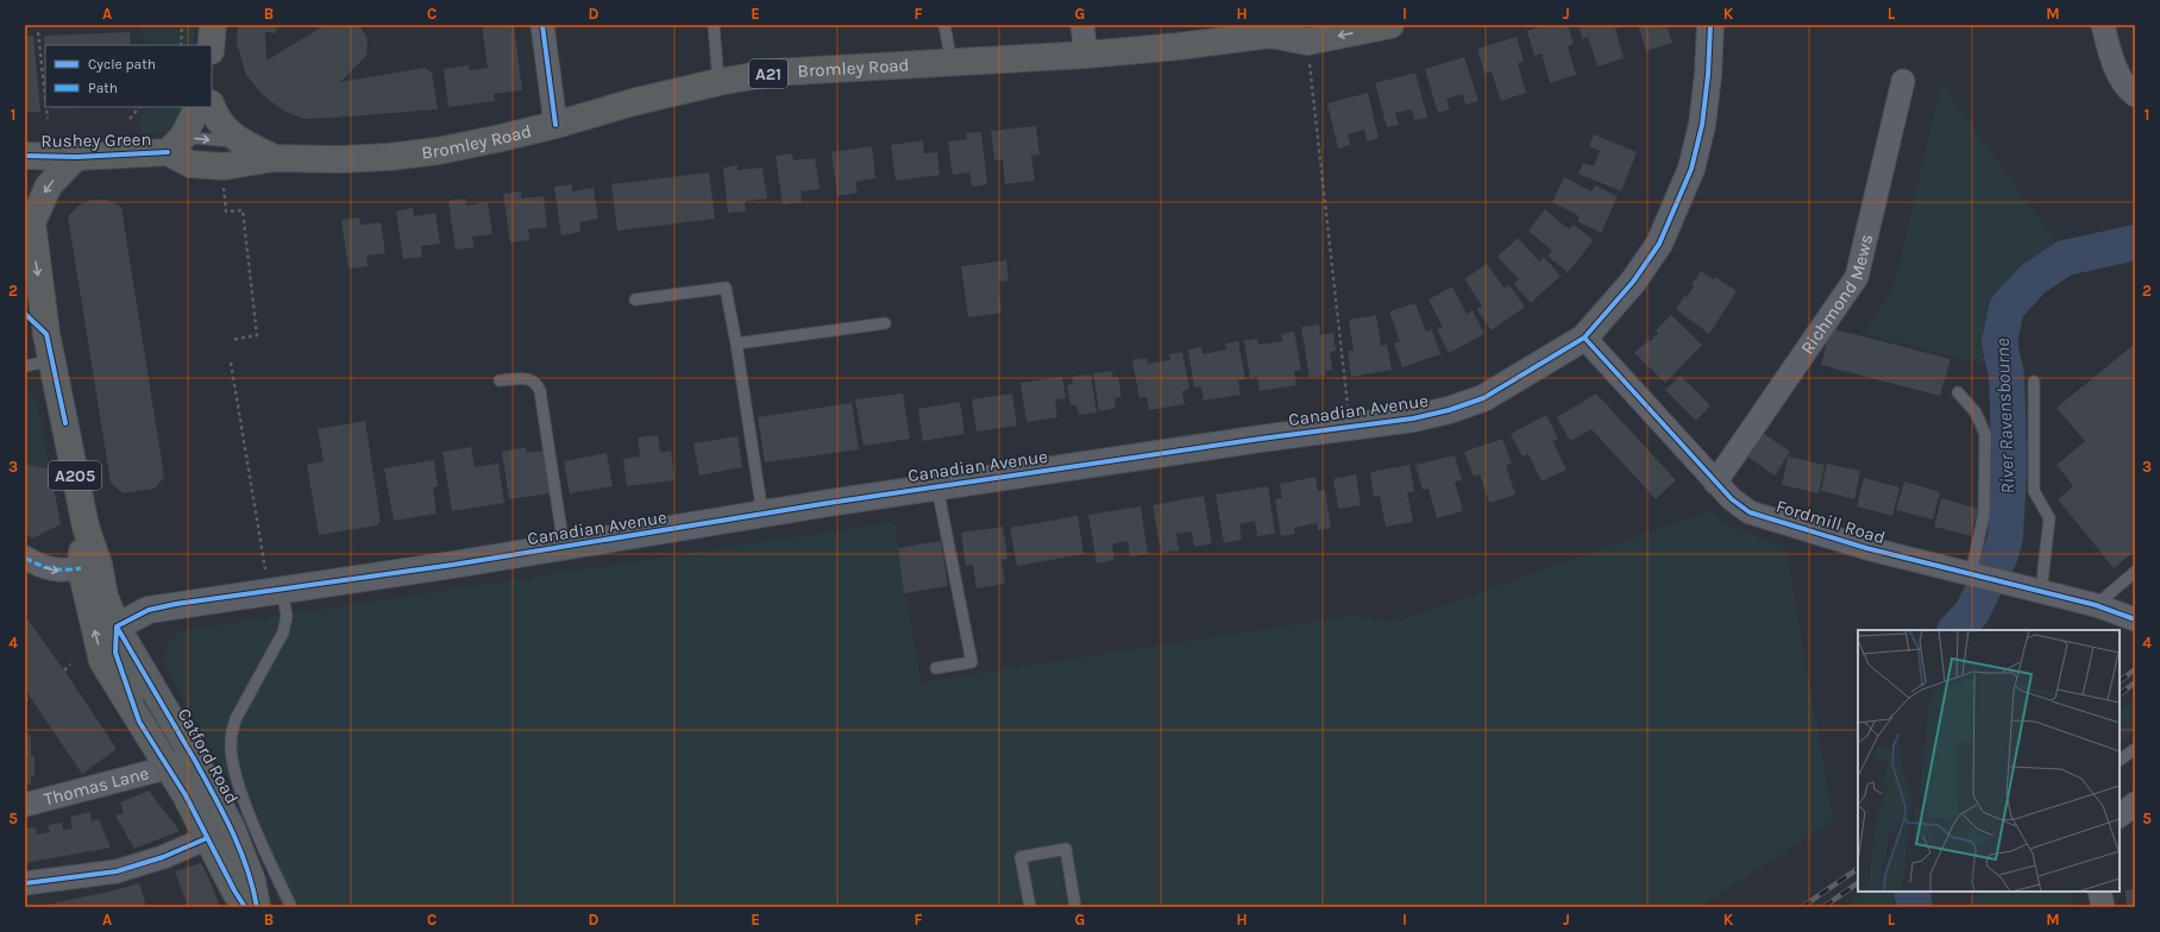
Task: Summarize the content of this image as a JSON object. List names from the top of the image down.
{
  "streets": {
    "highway": [
      "Bromley Road",
      "A21",
      "Rushey Green",
      "A205",
      "Catford Road"
    ],
    "street": [
      "Richmond Mews",
      "Canadian Avenue",
      "Fordmill Road",
      "Thomas Lane"
    ]
  },
  "crossings": [
    ["Bromley Road", "Rushey Green"],
    ["Rushey Green", "Catford Road"],
    ["Richmond Mews", "Fordmill Road"],
    ["Canadian Avenue", "Fordmill Road"],
    ["Canadian Avenue", "Catford Road"],
    ["Catford Road", "Thomas Lane"]
  ],
  "water": ["River Ravensbourne"],
  "legend": ["Cycle path", "Path"],
  "grid": {
    "columns": [
      "A",
      "B",
      "C",
      "D",
      "E",
      "F",
      "G",
      "H",
      "I",
      "J",
      "K",
      "L",
      "M"
    ],
    "rows": [
      "1",
      "2",
      "3",
      "4",
      "5"
    ]
  }
}
